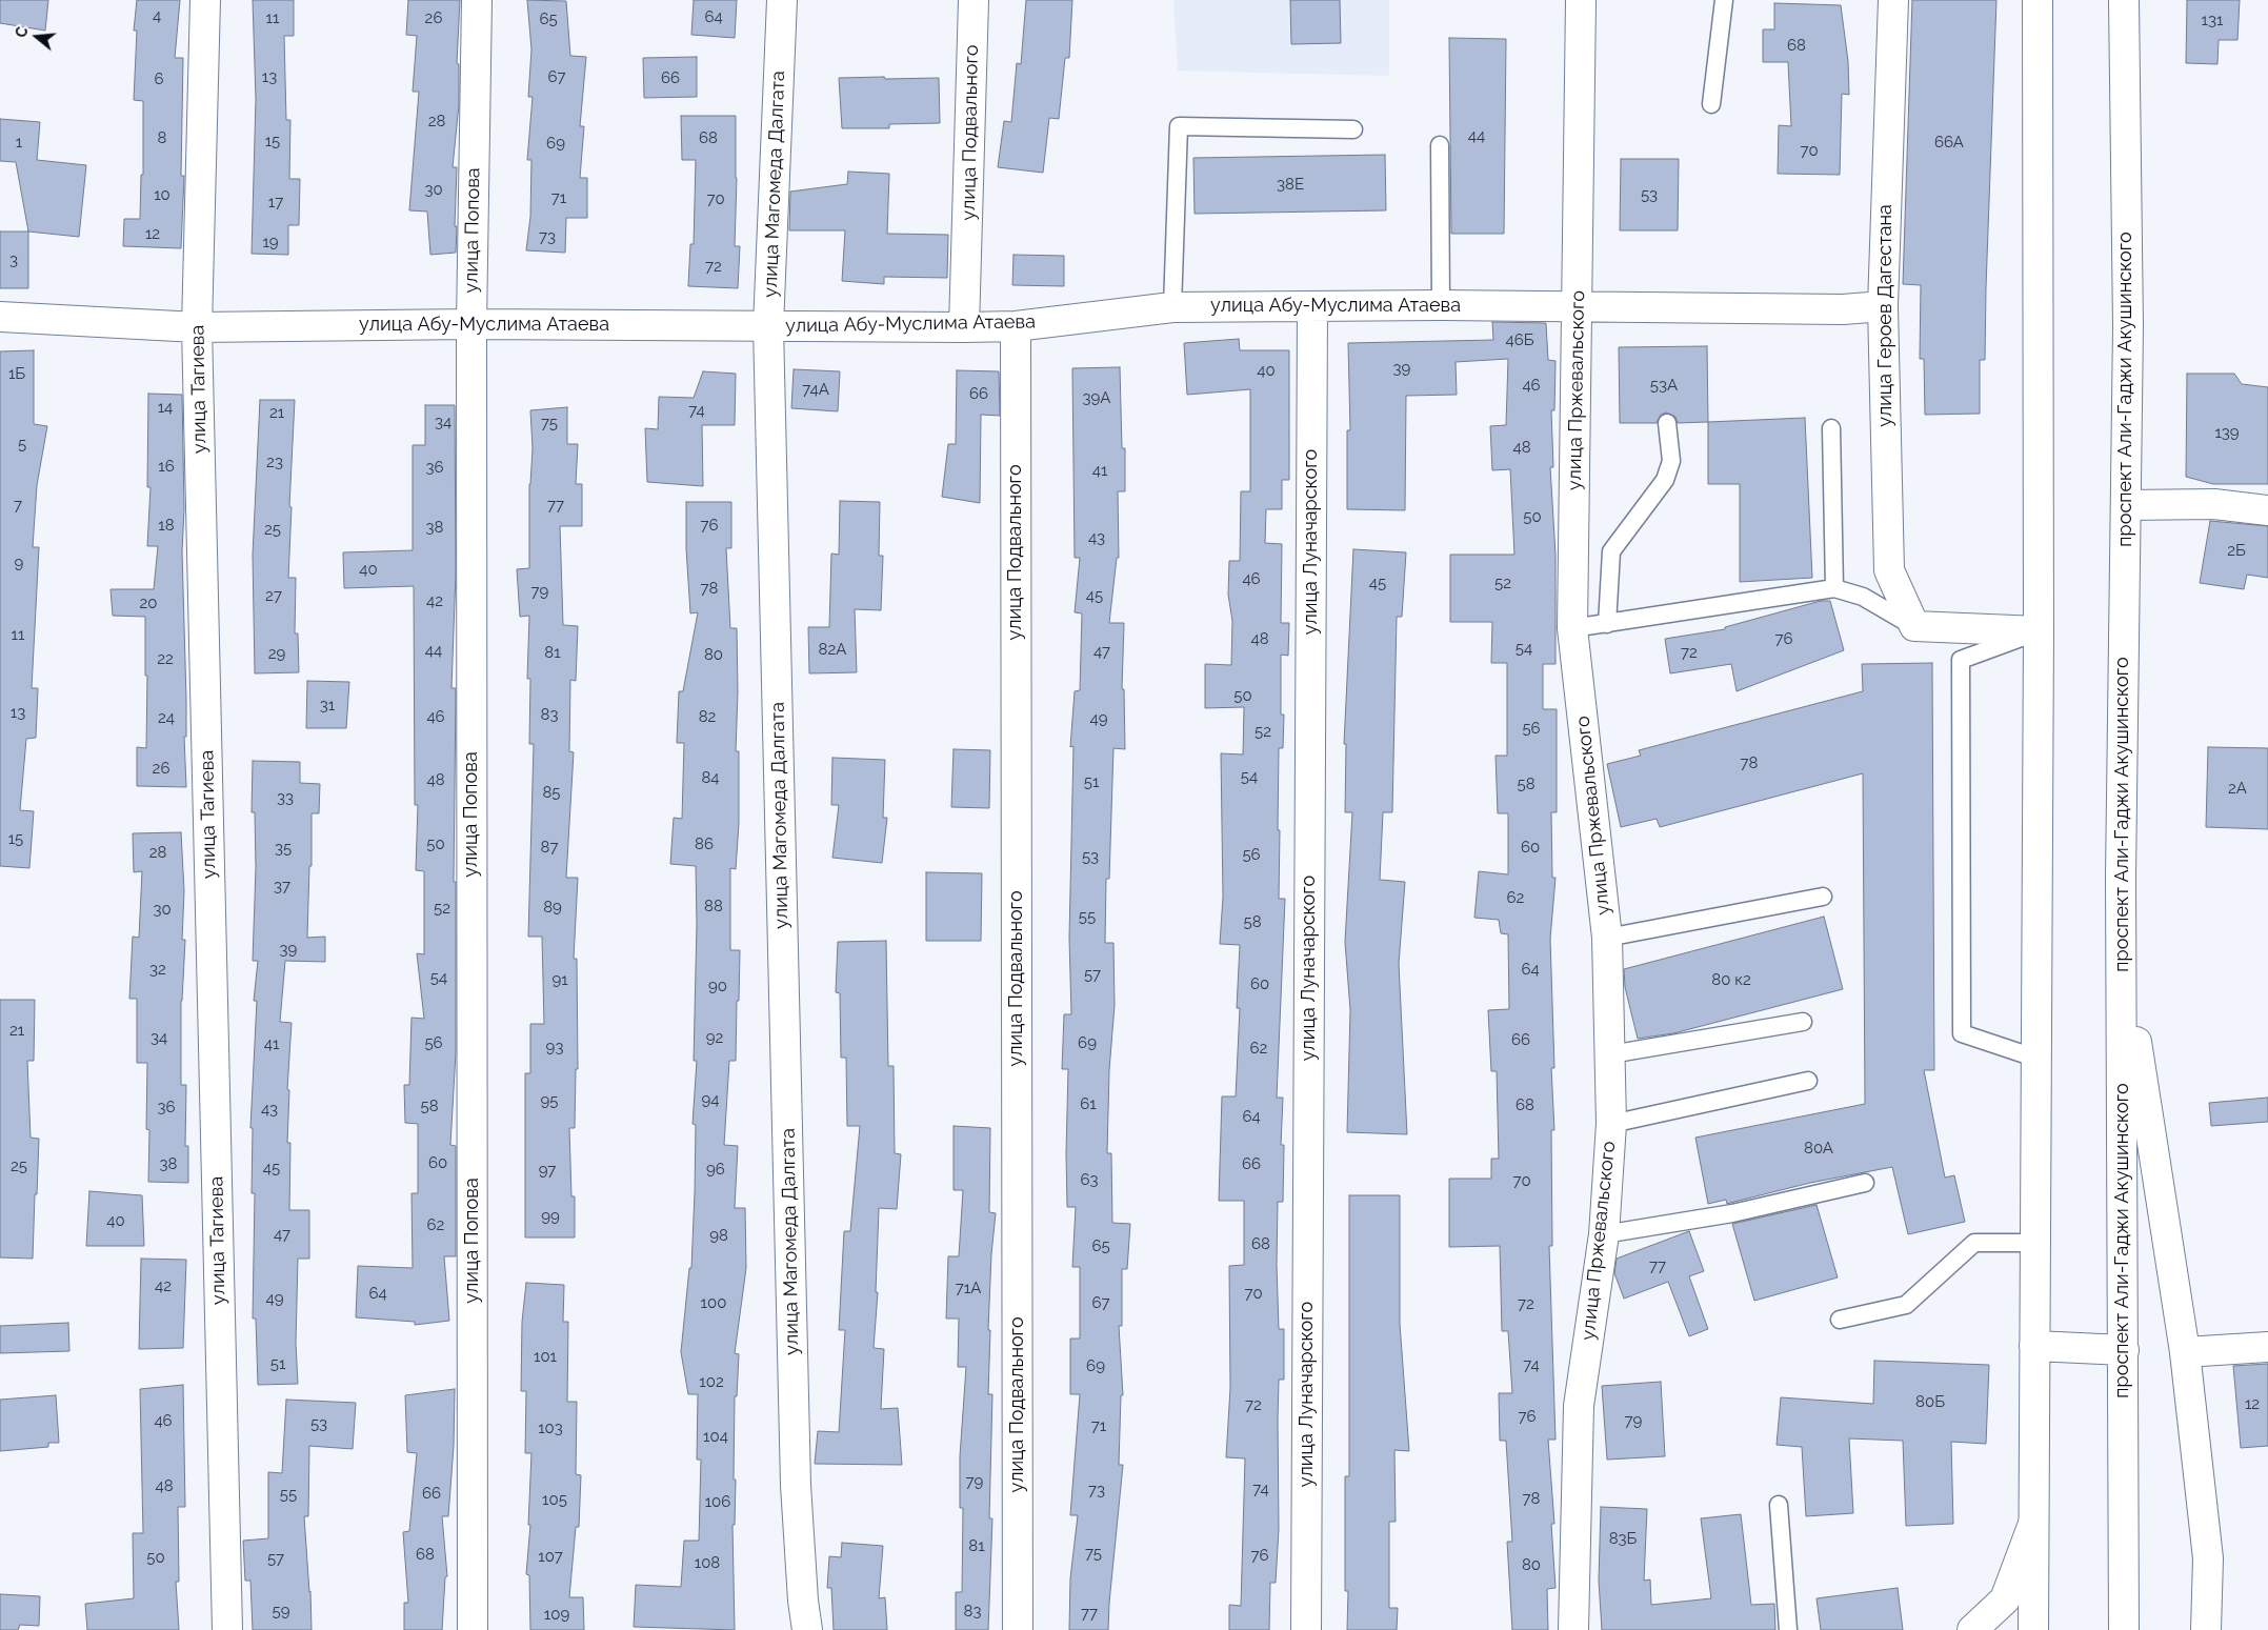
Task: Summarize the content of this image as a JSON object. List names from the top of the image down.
{
  "streets": {
    "street": [
      "улица Подвального",
      "улица Магомеда Далгата",
      "улица Попова",
      "улица Абу-Муслима Атаева",
      "улица Героев Дагестана",
      "улица Тагиева",
      "проспект Али-Гаджи Акушинского",
      "улица Пржевальского",
      "улица Луначарского"
    ]
  },
  "crossings": [
    ["улица Подвального", "улица Абу-Муслима Атаева"],
    ["улица Магомеда Далгата", "улица Абу-Муслима Атаева"],
    ["улица Попова", "улица Абу-Муслима Атаева"],
    ["улица Абу-Муслима Атаева", "улица Героев Дагестана"],
    ["улица Абу-Муслима Атаева", "улица Тагиева"],
    ["улица Абу-Муслима Атаева", "улица Пржевальского"],
    ["улица Абу-Муслима Атаева", "улица Луначарского"]
  ],
  "house_numbers": [
    "4",
    "64",
    "11",
    "26",
    "65",
    "131",
    "68",
    "13",
    "67",
    "66",
    "6",
    "28",
    "44",
    "8",
    "68",
    "15",
    "1",
    "66А",
    "69",
    "70",
    "38Е",
    "30",
    "10",
    "53",
    "71",
    "70",
    "17",
    "12",
    "73",
    "19",
    "3",
    "72",
    "46Б",
    "39",
    "40",
    "1Б",
    "46",
    "53А",
    "74А",
    "66",
    "39А",
    "14",
    "74",
    "21",
    "34",
    "75",
    "139",
    "5",
    "48",
    "23",
    "16",
    "36",
    "41",
    "7",
    "77",
    "50",
    "18",
    "76",
    "38",
    "25",
    "43",
    "2Б",
    "9",
    "40",
    "46",
    "45",
    "52",
    "78",
    "79",
    "27",
    "45",
    "42",
    "20",
    "11",
    "48",
    "76",
    "54",
    "82А",
    "44",
    "47",
    "81",
    "72",
    "29",
    "80",
    "22",
    "50",
    "31",
    "13",
    "83",
    "46",
    "82",
    "24",
    "49",
    "56",
    "52",
    "78",
    "26",
    "54",
    "84",
    "48",
    "51",
    "58",
    "2А",
    "85",
    "33",
    "15",
    "50",
    "86",
    "87",
    "60",
    "35",
    "28",
    "56",
    "53",
    "37",
    "62",
    "88",
    "89",
    "52",
    "30",
    "55",
    "58",
    "39",
    "32",
    "64",
    "57",
    "54",
    "91",
    "80 к2",
    "60",
    "90",
    "21",
    "34",
    "92",
    "66",
    "56",
    "69",
    "41",
    "93",
    "62",
    "94",
    "95",
    "61",
    "68",
    "58",
    "36",
    "43",
    "64",
    "80А",
    "60",
    "38",
    "66",
    "25",
    "45",
    "96",
    "97",
    "63",
    "70",
    "99",
    "40",
    "62",
    "47",
    "98",
    "68",
    "65",
    "77",
    "42",
    "71А",
    "64",
    "70",
    "49",
    "100",
    "67",
    "72",
    "101",
    "51",
    "74",
    "69",
    "102",
    "80Б",
    "12",
    "72",
    "76",
    "46",
    "79",
    "53",
    "71",
    "103",
    "104",
    "79",
    "48",
    "74",
    "73",
    "66",
    "55",
    "78",
    "105",
    "106",
    "83Б",
    "81",
    "75",
    "68",
    "76",
    "107",
    "50",
    "57",
    "108",
    "80",
    "59",
    "83",
    "77",
    "109"
  ],
  "north": "left"
}
